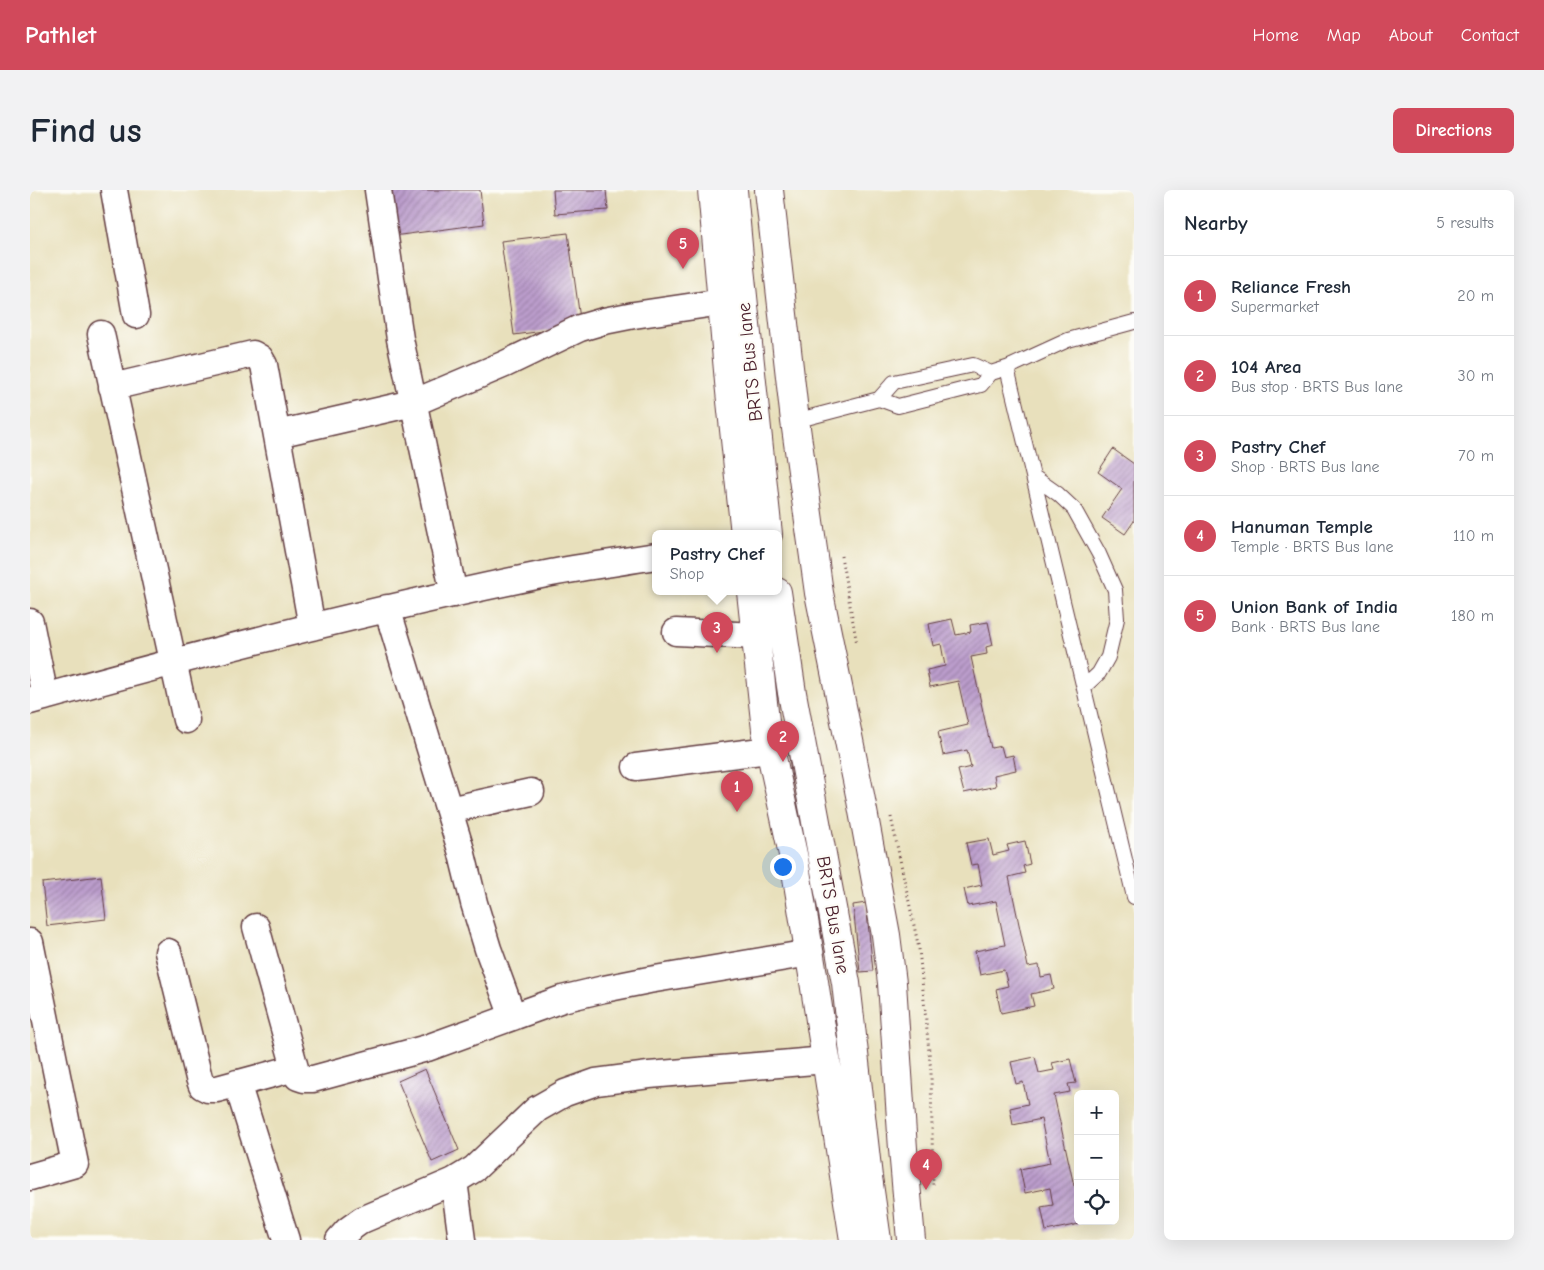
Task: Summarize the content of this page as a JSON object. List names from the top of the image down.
{
  "streets": {
    "main road": ["BRTS Bus lane"]
  },
  "page": {
    "header": "Pathlet",
    "nav": [
      "Home",
      "Map",
      "About",
      "Contact"
    ],
    "buttons": "Directions",
    "title": "Find us",
    "heading": ["Nearby", "5 results"],
    "pins": [
      "5",
      "3",
      "2",
      "1",
      "4"
    ],
    "list": [
      {
        "mark": "1",
        "name": "Reliance Fresh",
        "note": "Supermarket",
        "value": "20 m"
      },
      {
        "mark": "2",
        "name": "104 Area",
        "note": "Bus stop · BRTS Bus lane",
        "value": "30 m"
      },
      {
        "mark": "3",
        "name": "Pastry Chef",
        "note": "Shop · BRTS Bus lane",
        "value": "70 m"
      },
      {
        "mark": "4",
        "name": "Hanuman Temple",
        "note": "Temple · BRTS Bus lane",
        "value": "110 m"
      },
      {
        "mark": "5",
        "name": "Union Bank of India",
        "note": "Bank · BRTS Bus lane",
        "value": "180 m"
      }
    ],
    "popup": ["Pastry Chef", "Shop"],
    "map_buttons": ["+", "−"]
  }
}
